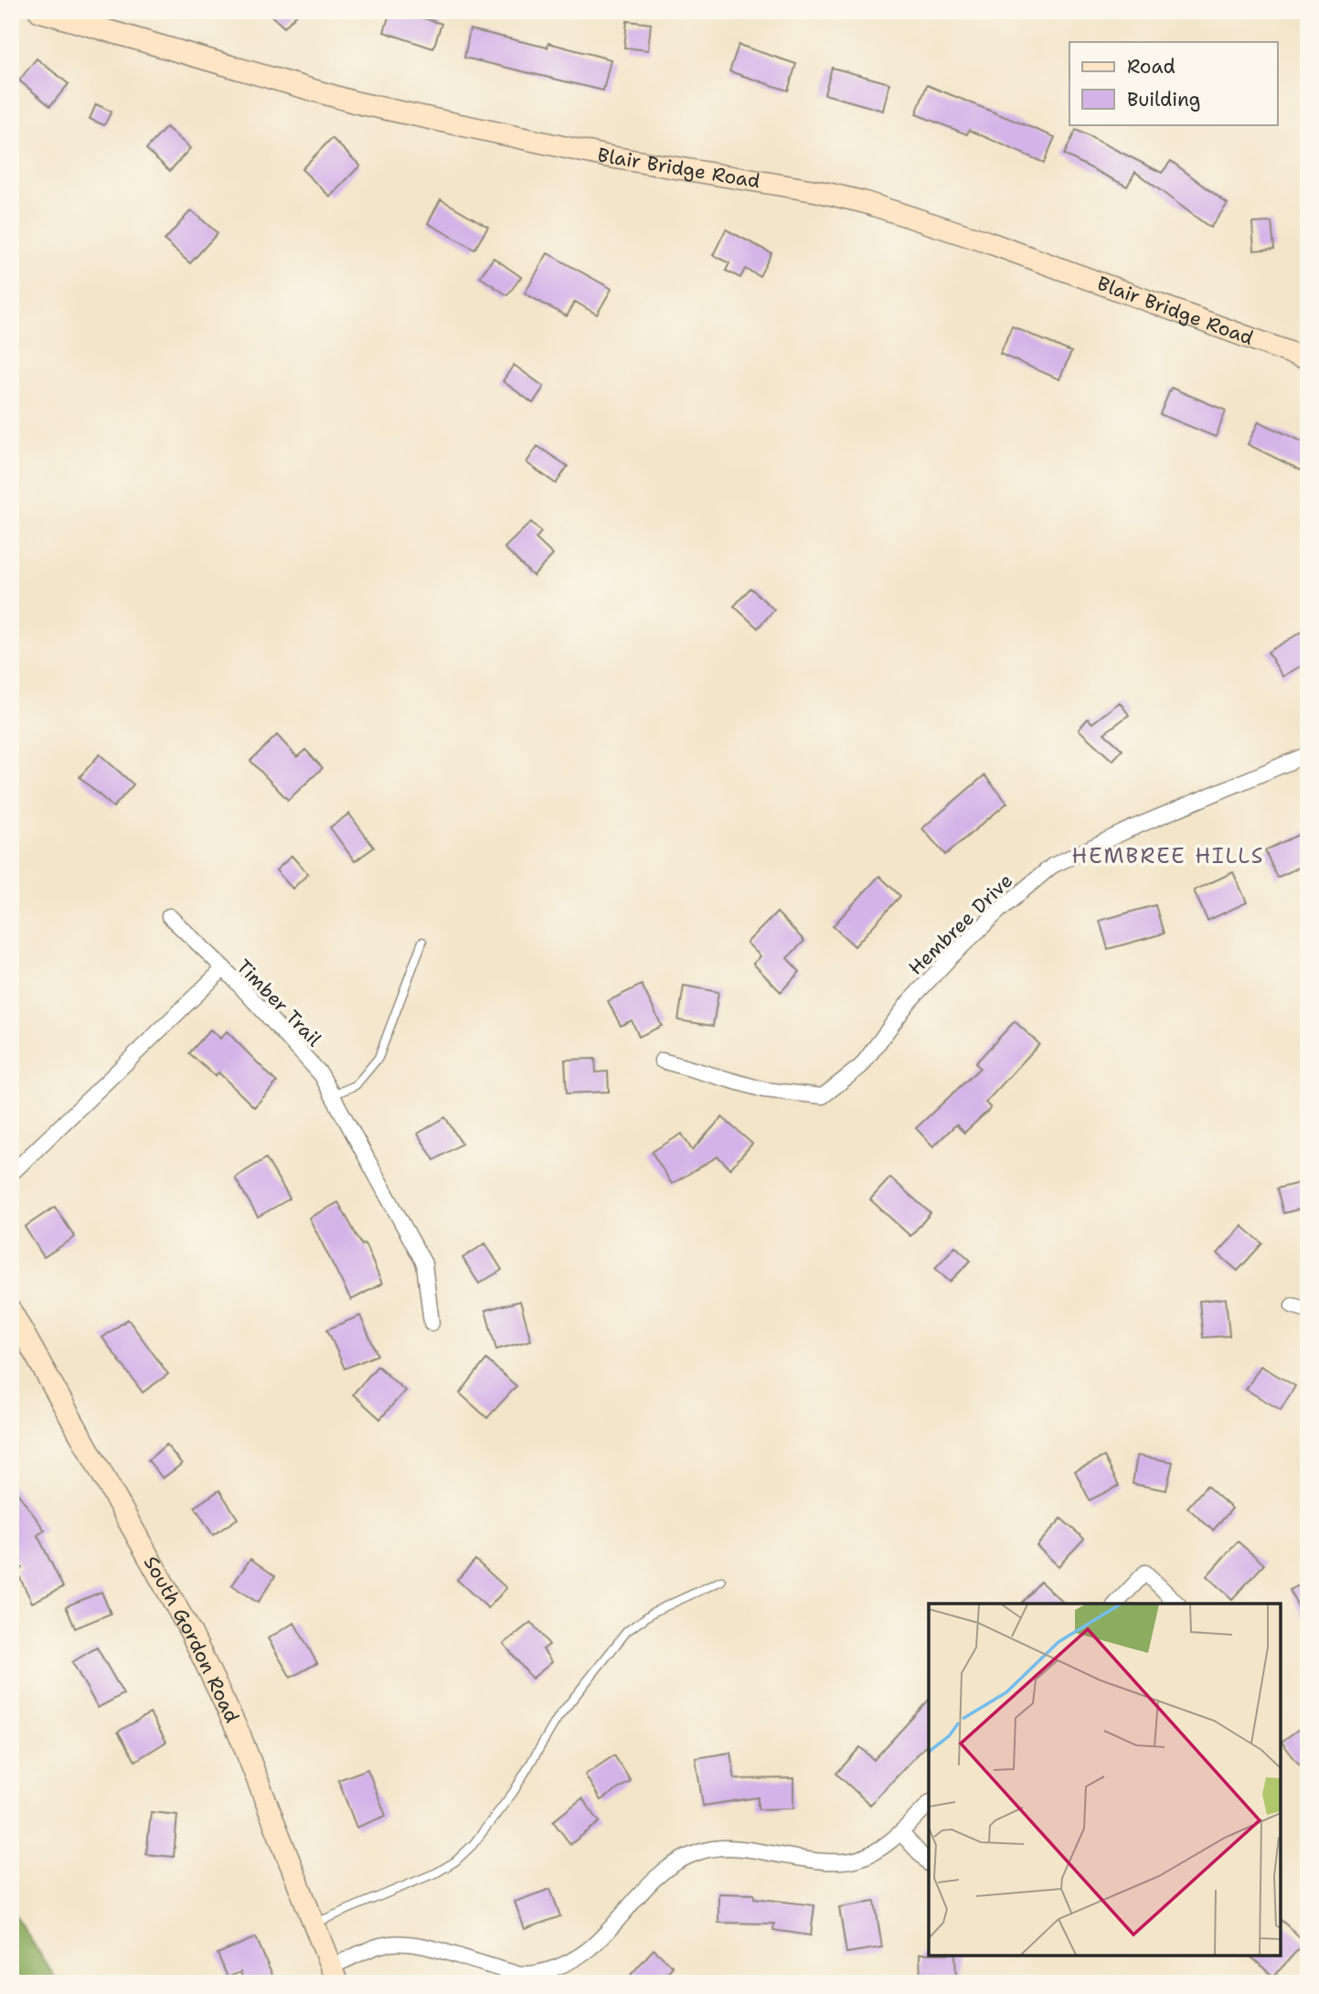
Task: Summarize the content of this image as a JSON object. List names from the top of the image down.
{
  "streets": {
    "street": [
      "Blair Bridge Road",
      "Hembree Drive",
      "Timber Trail",
      "South Gordon Road"
    ]
  },
  "districts": ["HEMBREE HILLS"],
  "legend": ["Road", "Building"]
}
